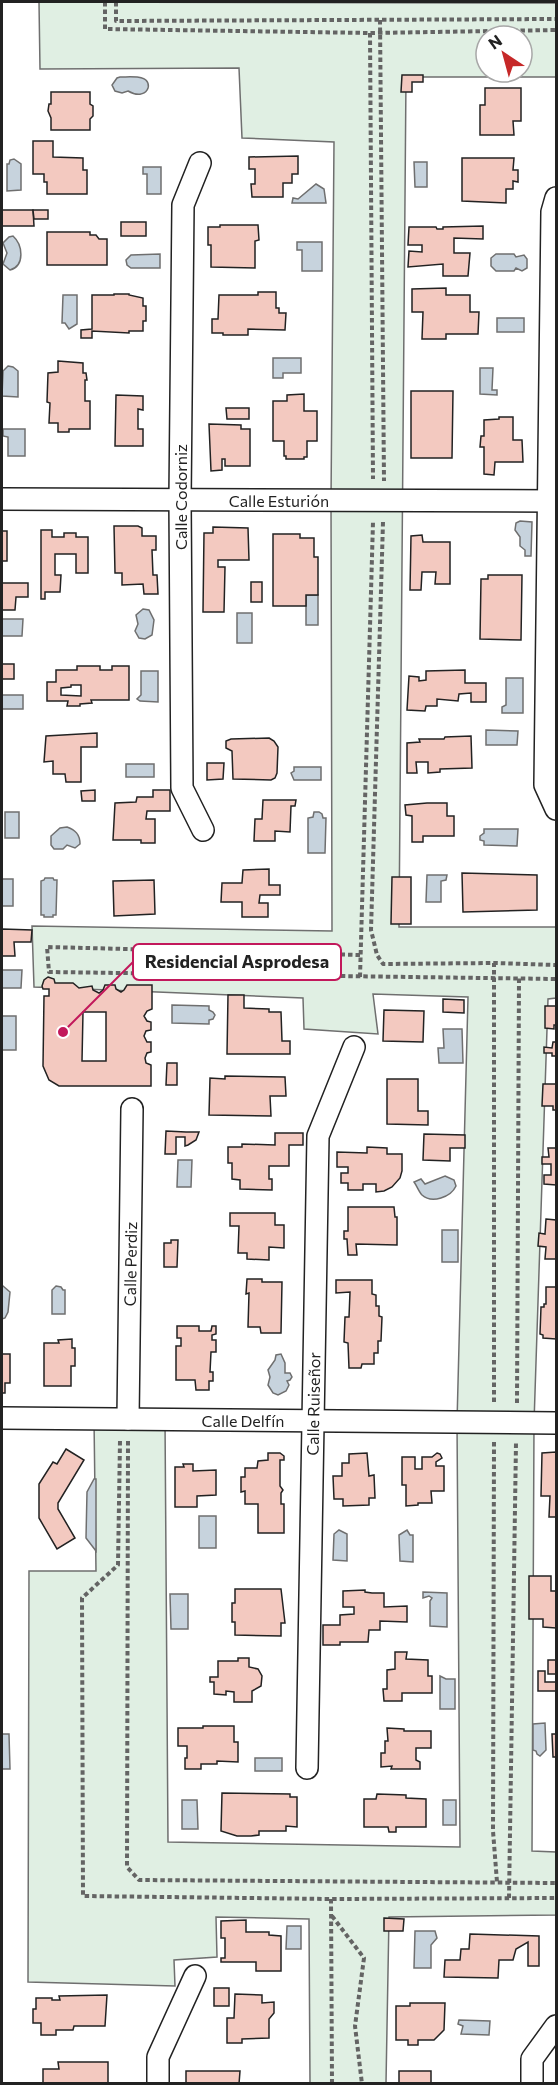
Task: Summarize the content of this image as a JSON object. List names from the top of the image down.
{
  "streets": {
    "street": [
      "Calle Codorniz",
      "Calle Esturión",
      "Calle Perdiz",
      "Calle Ruiseñor",
      "Calle Delfín"
    ]
  },
  "crossings": [
    ["Calle Codorniz", "Calle Esturión"],
    ["Calle Perdiz", "Calle Delfín"],
    ["Calle Ruiseñor", "Calle Delfín"]
  ],
  "places": ["Residencial Asprodesa"],
  "north": "top left"
}
